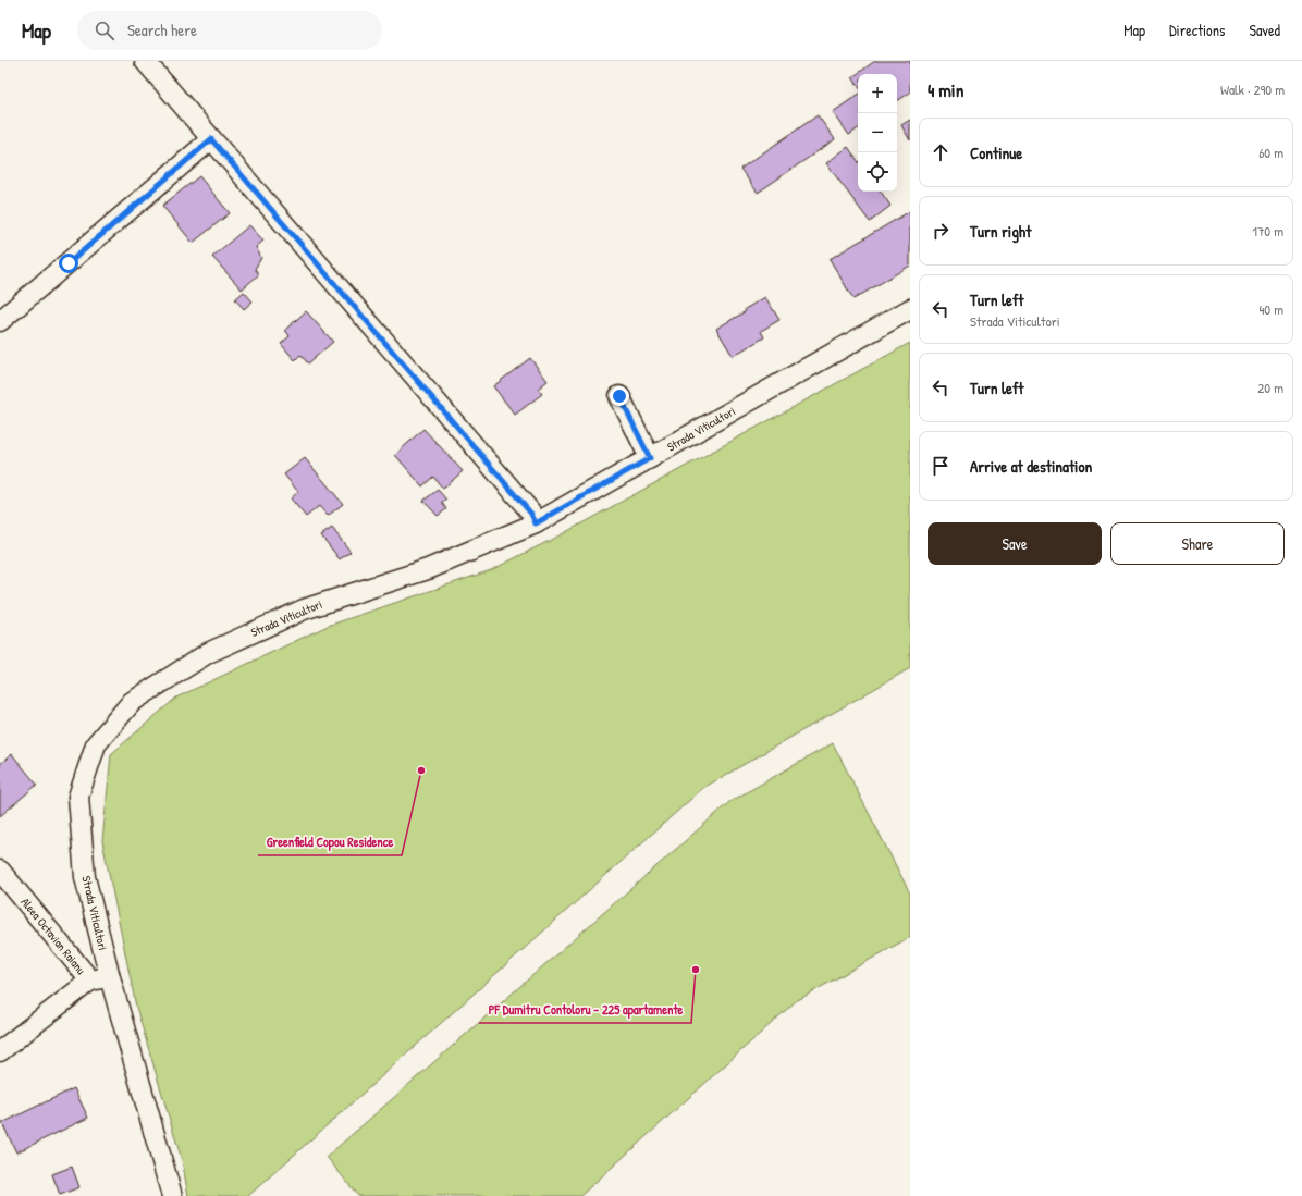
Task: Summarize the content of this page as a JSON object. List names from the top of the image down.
{
  "streets": {
    "street": ["Strada Viticultori", "Aleea Octavian Raianu"]
  },
  "places": ["Greenfield Copou Residence", "PF Dumitru Contoloru - 225 apartamente"],
  "page": {
    "header": "Map",
    "search": "Search here",
    "nav": ["Map", "Directions", "Saved"],
    "heading": ["4 min", "Walk · 290 m"],
    "map_buttons": ["+", "−"],
    "list": [
      ["Continue", "60 m"],
      ["Turn right", "170 m"],
      ["Turn left", "Strada Viticultori", "40 m"],
      ["Turn left", "20 m"],
      "Arrive at destination"
    ],
    "buttons": ["Save", "Share"]
  }
}
